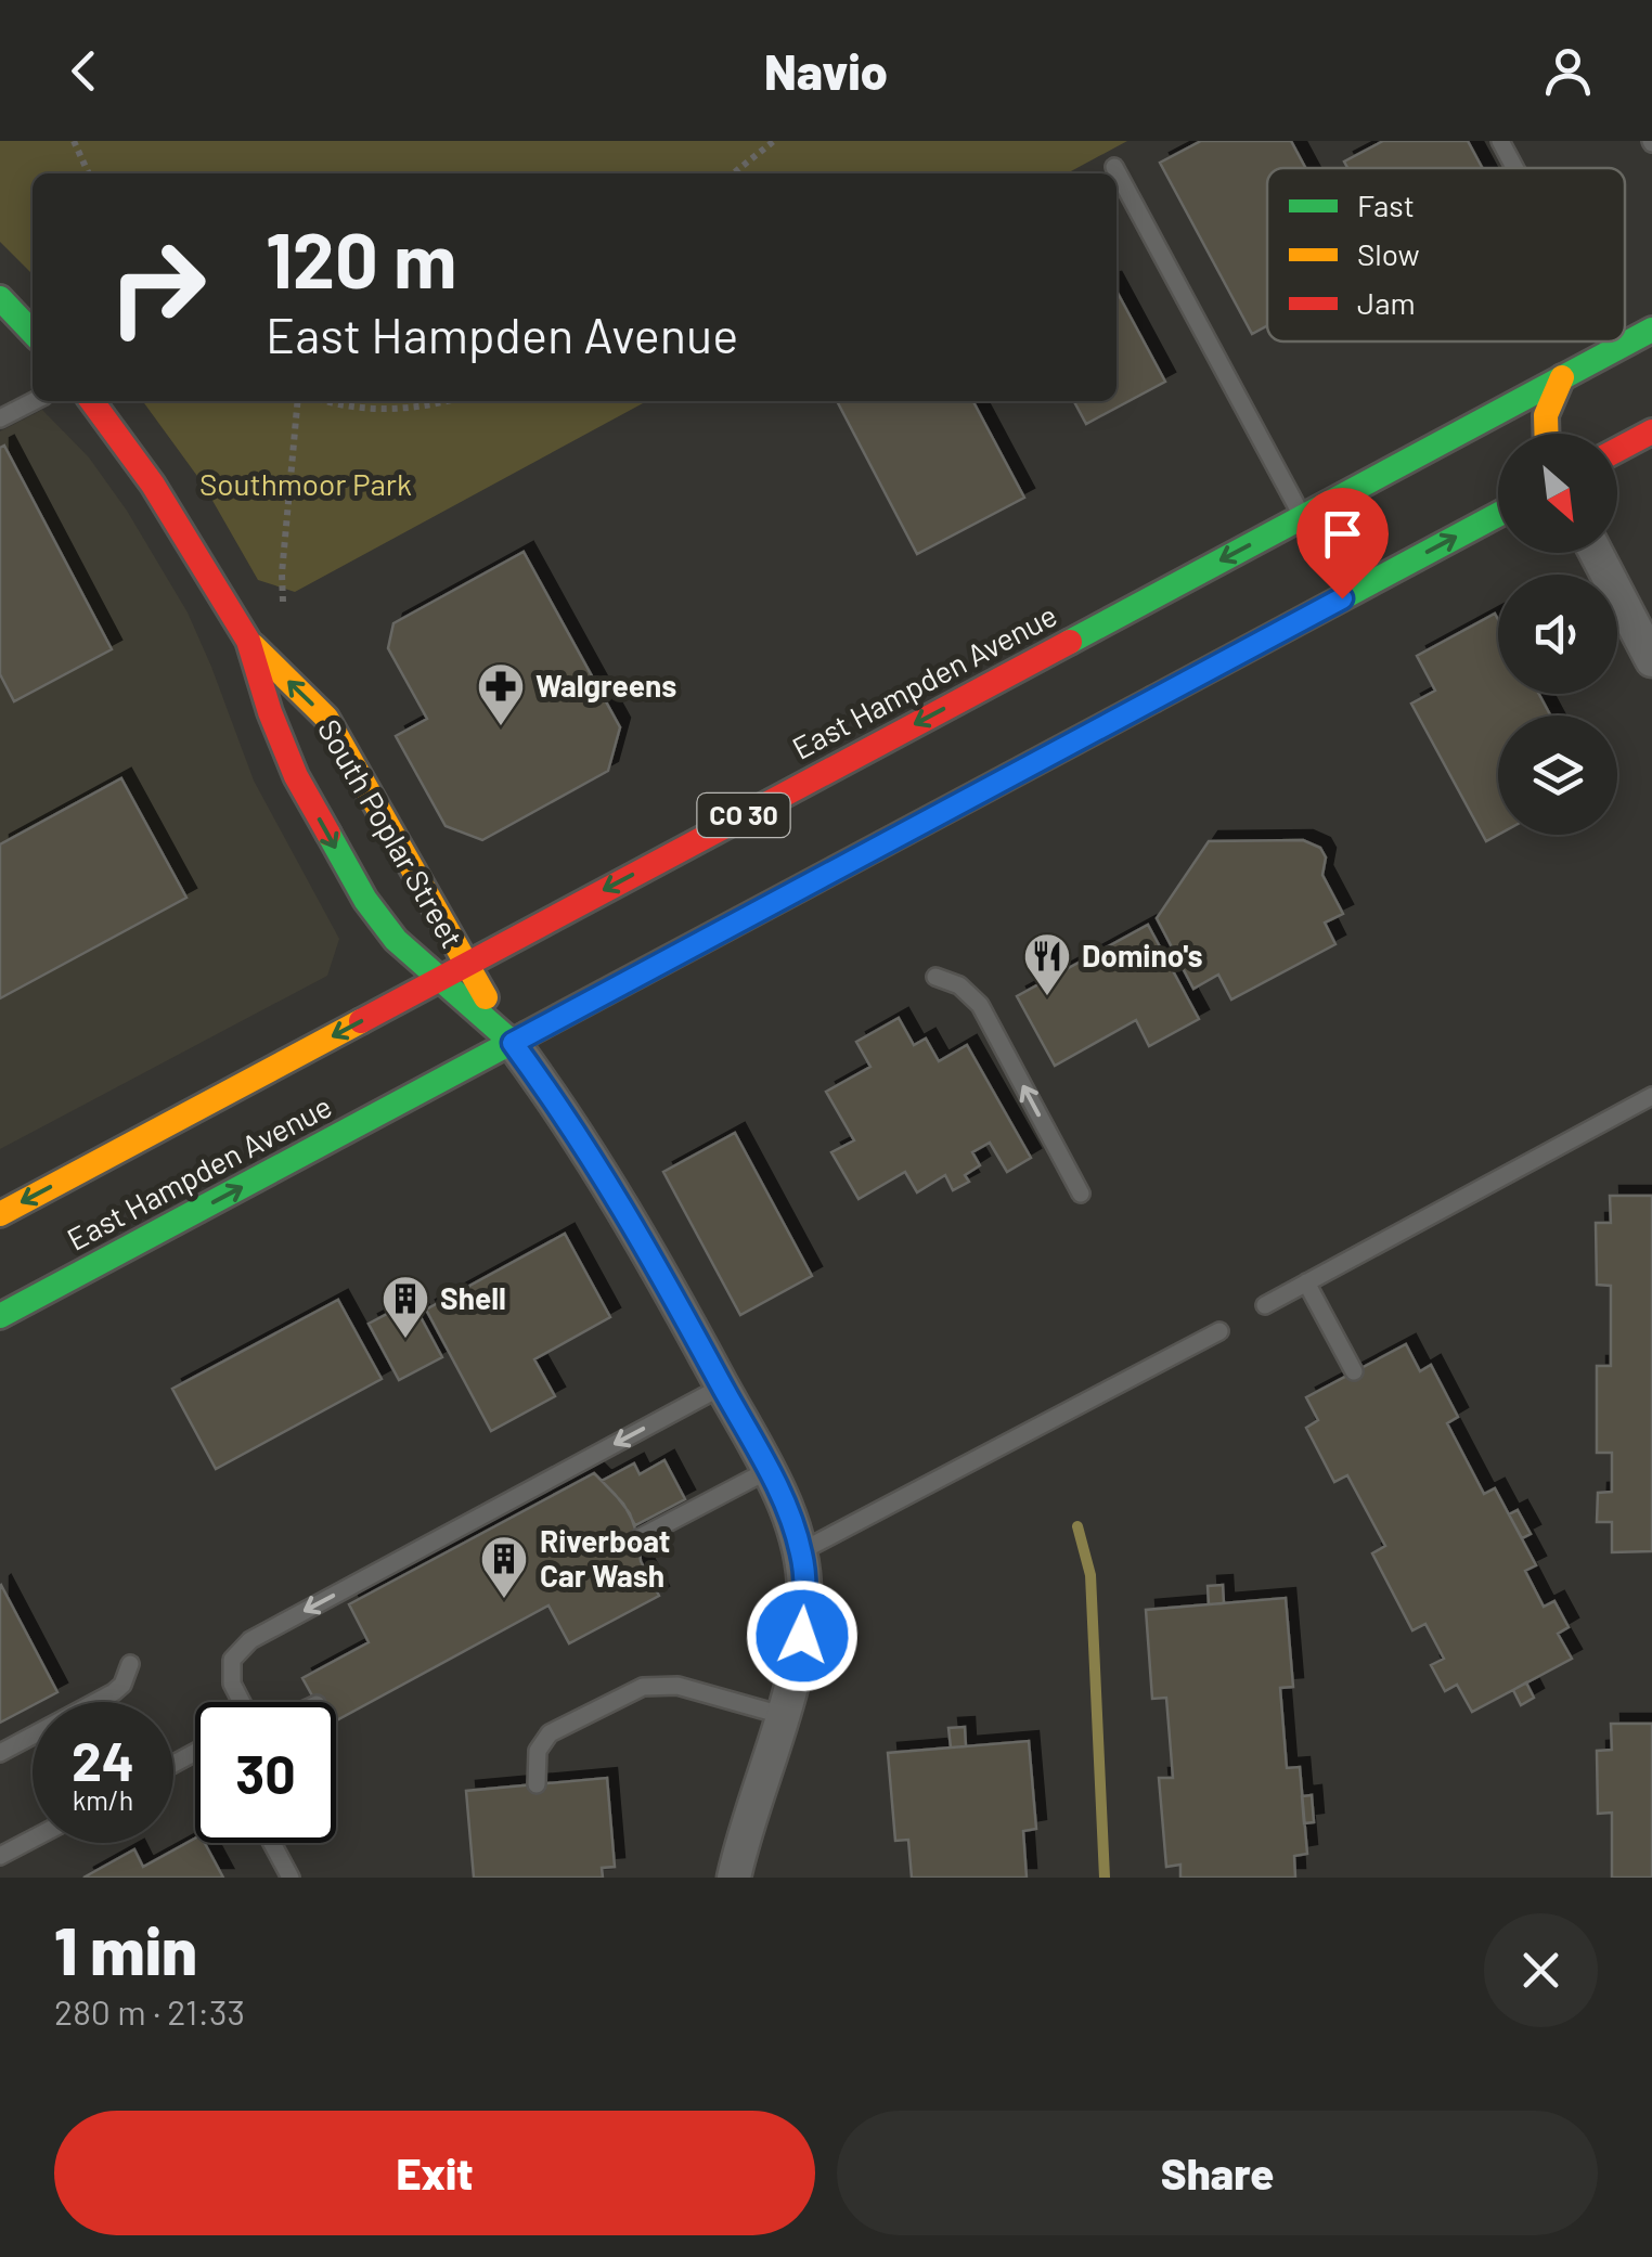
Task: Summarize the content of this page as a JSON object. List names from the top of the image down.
{
  "streets": {
    "main road": ["East Hampden Avenue", "CO 30", "South Poplar Street"]
  },
  "crossings": [
    ["East Hampden Avenue", "South Poplar Street"]
  ],
  "parks": ["Southmoor Park"],
  "places": {
    "pharmacy": ["Walgreens"],
    "restaurant": ["Domino's"],
    "building": ["Shell", "Riverboat Car Wash"]
  },
  "legend": ["Fast", "Slow", "Jam"],
  "north": "bottom right",
  "page": {
    "header": "Navio",
    "turn": ["120 m", "East Hampden Avenue"],
    "speed": "24 km/h",
    "limit": "30",
    "heading": ["1 min", "280 m · 21:33"],
    "buttons": ["Exit", "Share"]
  }
}
